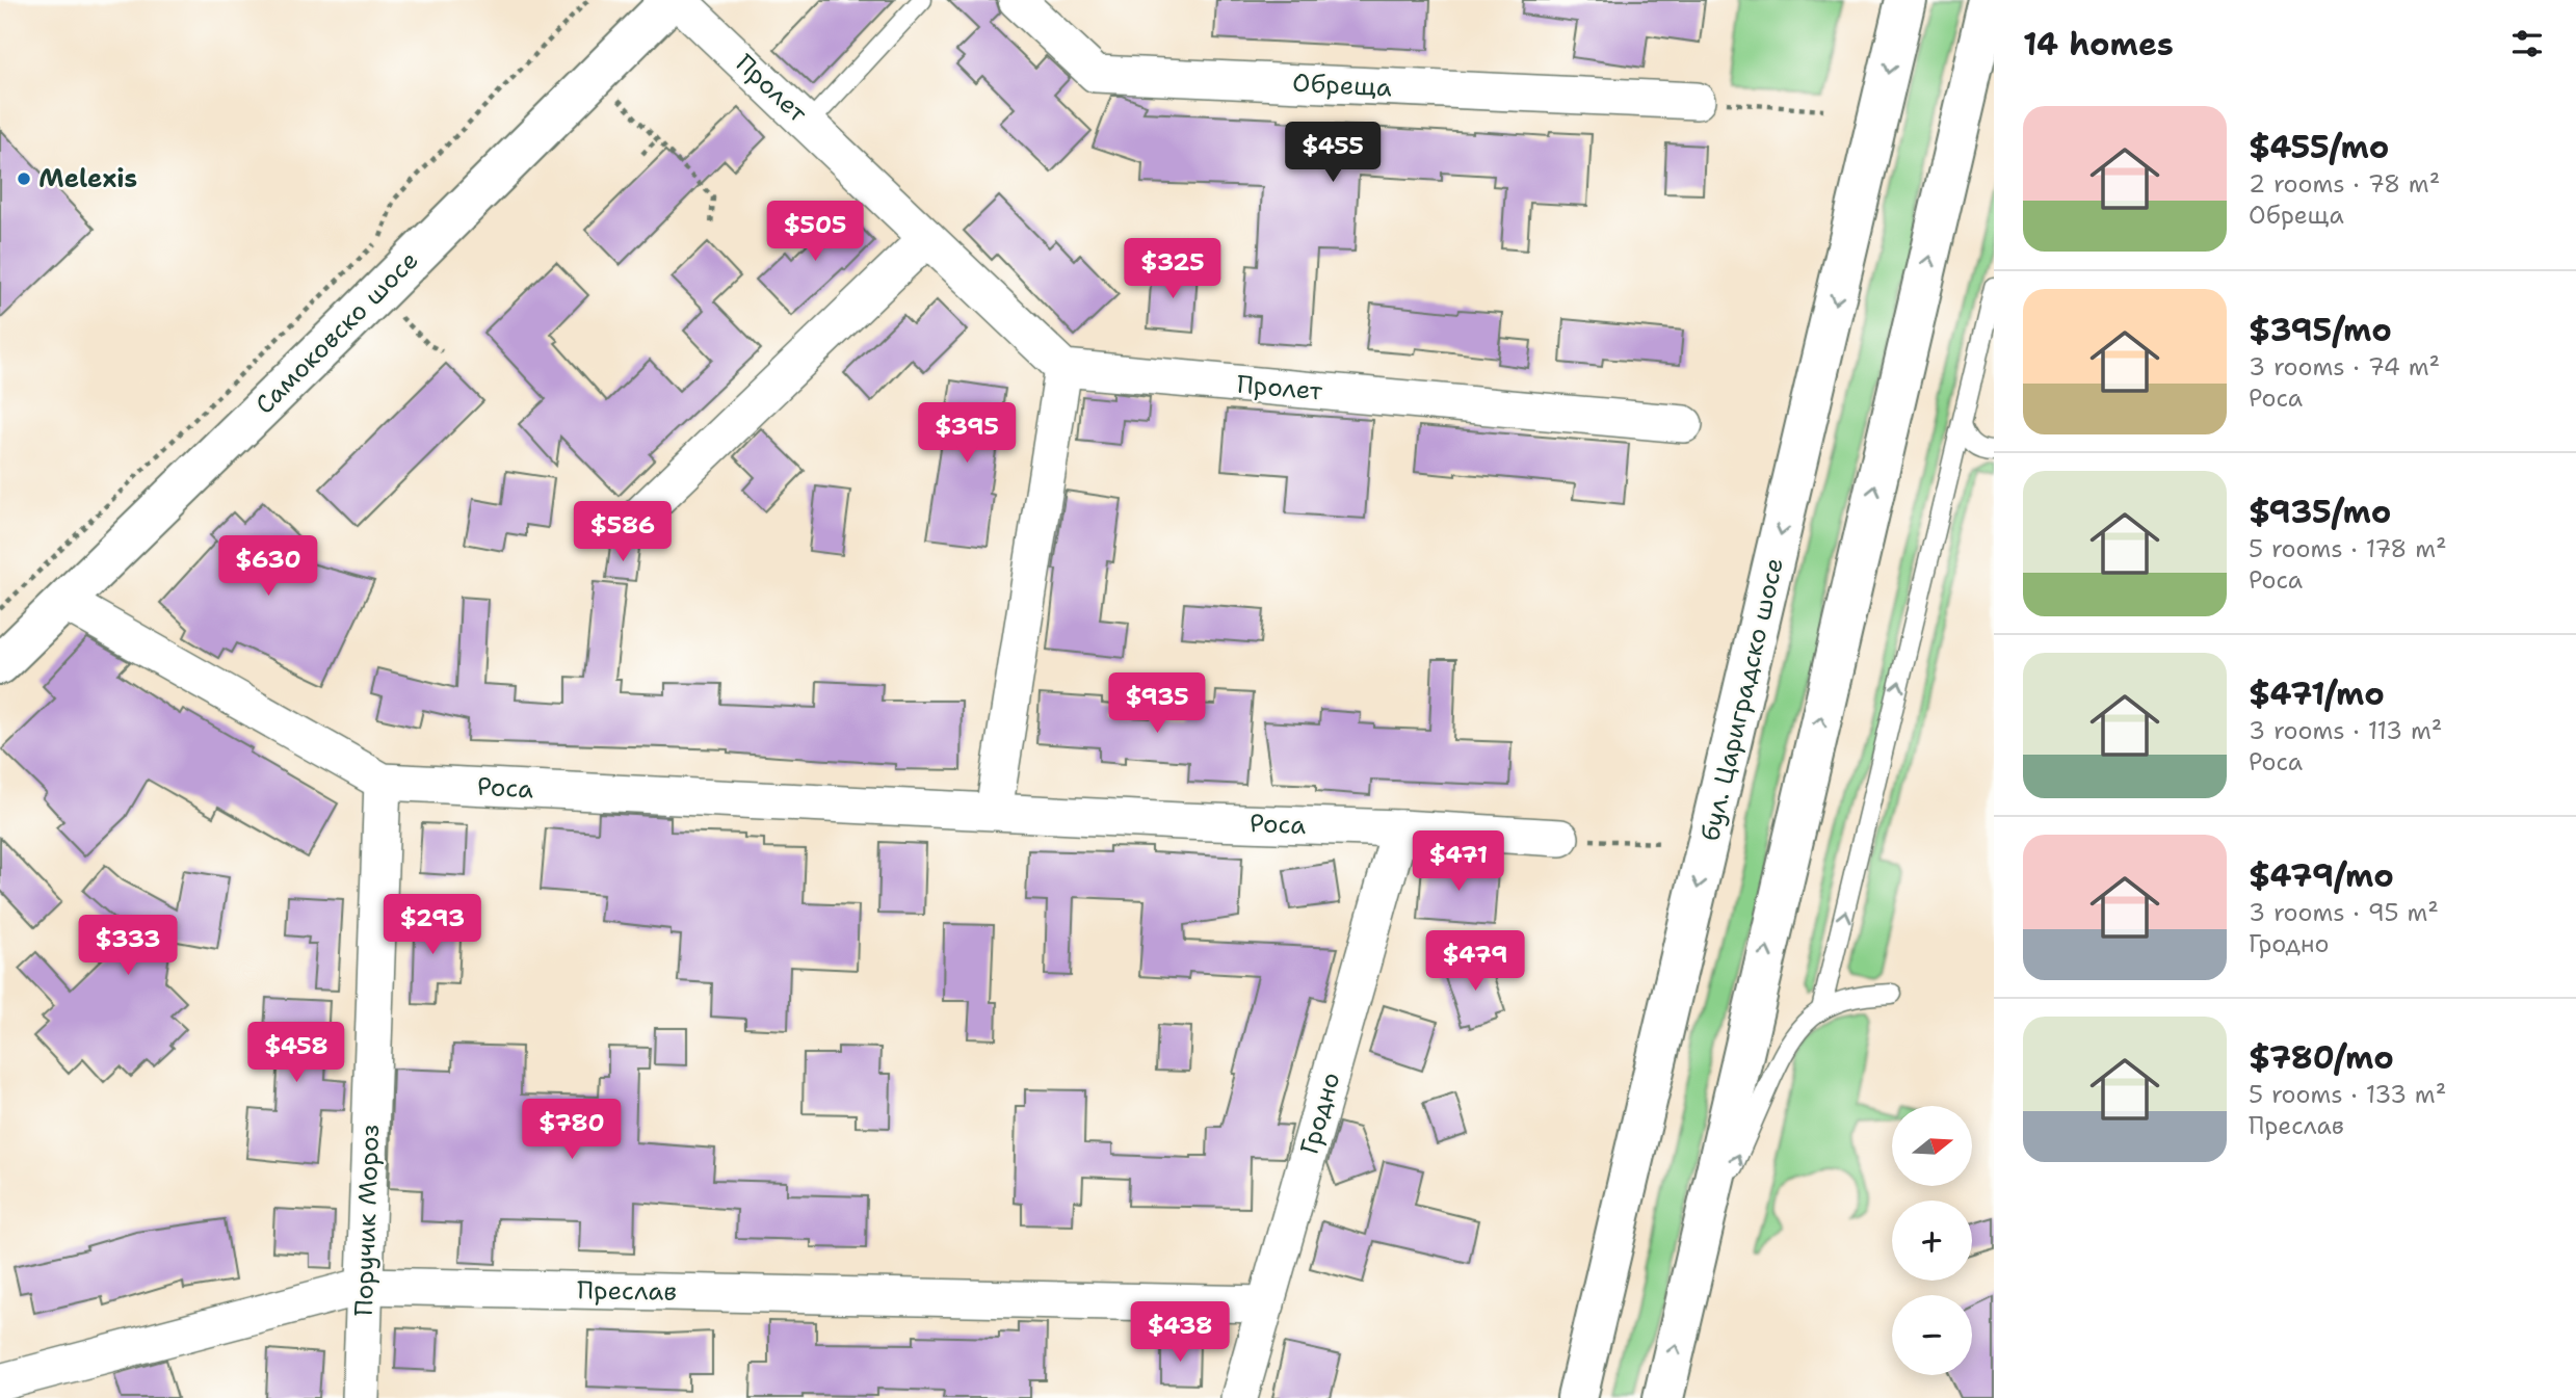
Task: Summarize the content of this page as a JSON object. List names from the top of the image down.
{
  "streets": {
    "main road": ["Самоковско шосе", "бул. Цариградско шосе"],
    "street": [
      "Обреща",
      "Пролет",
      "Роса",
      "Гродно",
      "Поручик Мороз",
      "Преслав"
    ]
  },
  "crossings": [
    ["Самоковско шосе", "Роса"],
    ["Роса", "Гродно"],
    ["Роса", "Поручик Мороз"],
    ["Гродно", "Преслав"],
    ["Поручик Мороз", "Преслав"]
  ],
  "places": ["Мelexis"],
  "north": "right",
  "page": {
    "heading": "14 homes",
    "list": [
      {
        "name": "$455/mo",
        "note": "2 rooms · 78 m² · Обреща"
      },
      {
        "name": "$395/mo",
        "note": "3 rooms · 74 m² · Роса"
      },
      {
        "name": "$935/mo",
        "note": "5 rooms · 178 m² · Роса"
      },
      {
        "name": "$471/mo",
        "note": "3 rooms · 113 m² · Роса"
      },
      {
        "name": "$479/mo",
        "note": "3 rooms · 95 m² · Гродно"
      },
      {
        "name": "$780/mo",
        "note": "5 rooms · 133 m² · Преслав"
      }
    ],
    "price": [
      "$455",
      "$505",
      "$325",
      "$395",
      "$586",
      "$630",
      "$935",
      "$471",
      "$293",
      "$333",
      "$479",
      "$458",
      "$780",
      "$438"
    ],
    "map_buttons": ["+", "−"]
  }
}
